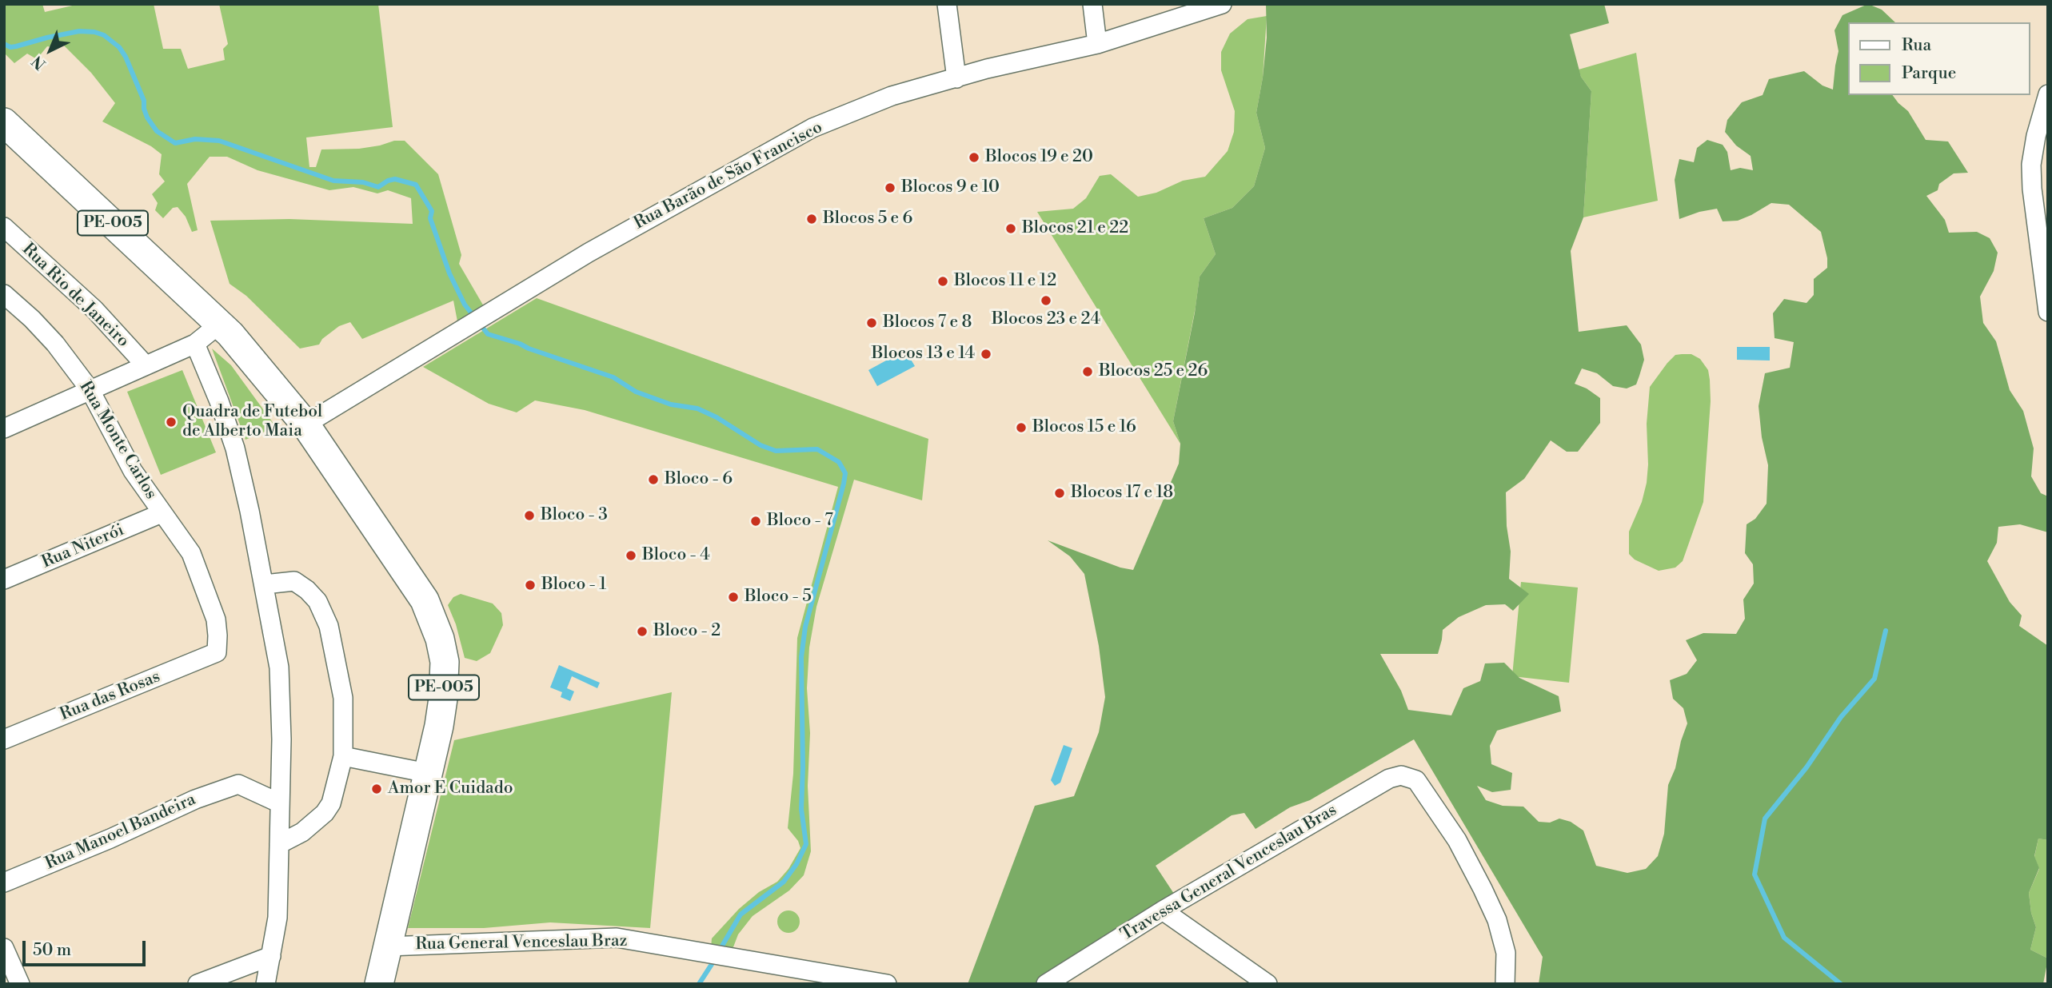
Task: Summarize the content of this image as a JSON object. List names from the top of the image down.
{
  "streets": {
    "main road": ["PE-005"],
    "street": [
      "Rua Barão de São Francisco",
      "Rua Rio de Janeiro",
      "Rua Monte Carlos",
      "Rua Niterói",
      "Rua das Rosas",
      "Rua Manoel Bandeira",
      "Travessa General Venceslau Bras",
      "Rua General Venceslau Braz"
    ]
  },
  "crossings": [
    ["Rua Barão de São Francisco", "PE-005"],
    ["PE-005", "Rua General Venceslau Braz"],
    ["Rua Monte Carlos", "Rua Niterói"],
    ["Rua Monte Carlos", "Rua das Rosas"]
  ],
  "places": [
    "Blocos 19 e 20",
    "Blocos 9 e 10",
    "Blocos 5 e 6",
    "Blocos 21 e 22",
    "Blocos 11 e 12",
    "Blocos 23 e 24",
    "Blocos 7 e 8",
    "Blocos 13 e 14",
    "Blocos 25 e 26",
    "Quadra de Futebol de Alberto Maia",
    "Blocos 15 e 16",
    "Bloco - 6",
    "Blocos 17 e 18",
    "Bloco - 3",
    "Bloco - 7",
    "Bloco - 4",
    "Bloco - 1",
    "Bloco - 5",
    "Bloco - 2",
    "Amor E Cuidado"
  ],
  "legend": ["Rua", "Parque"],
  "scale_bar": "50 m",
  "north": "bottom left"
}
